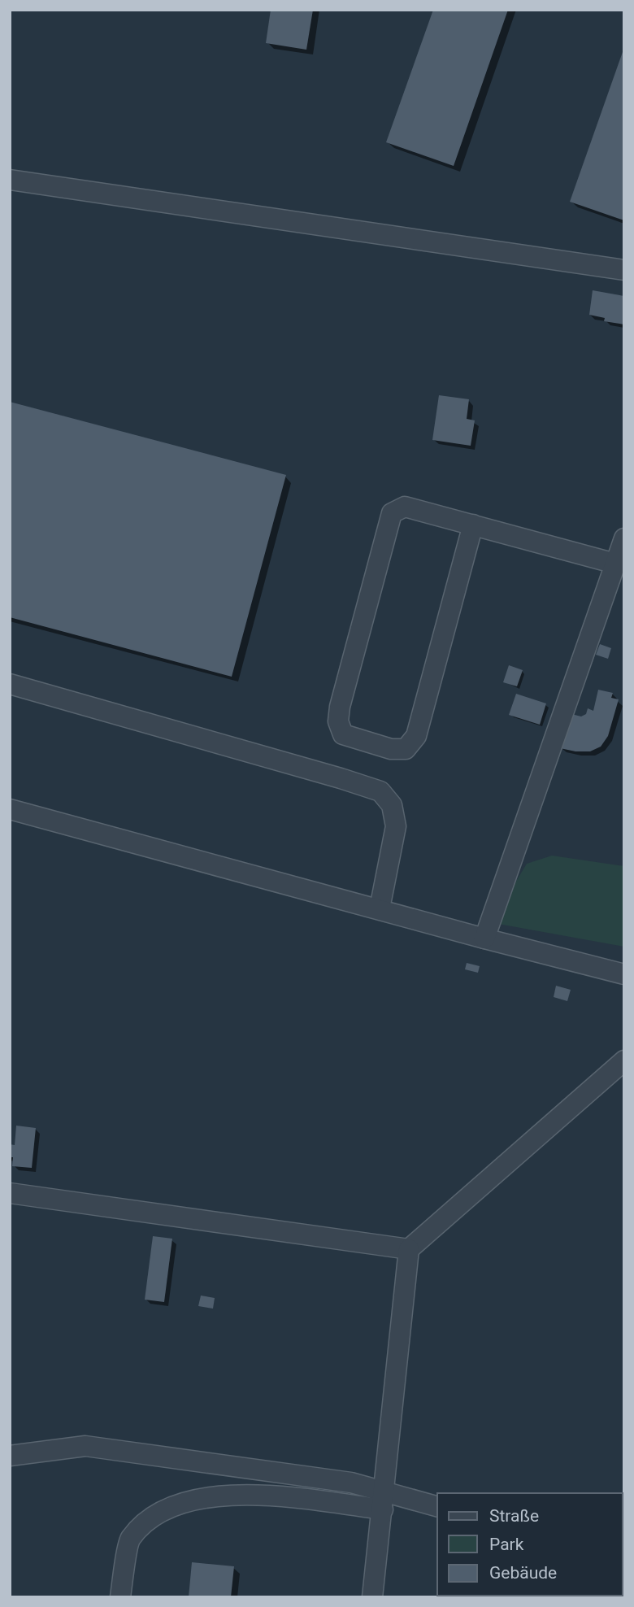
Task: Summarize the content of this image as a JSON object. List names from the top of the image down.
{
  "legend": ["Straße", "Park", "Gebäude"]
}
